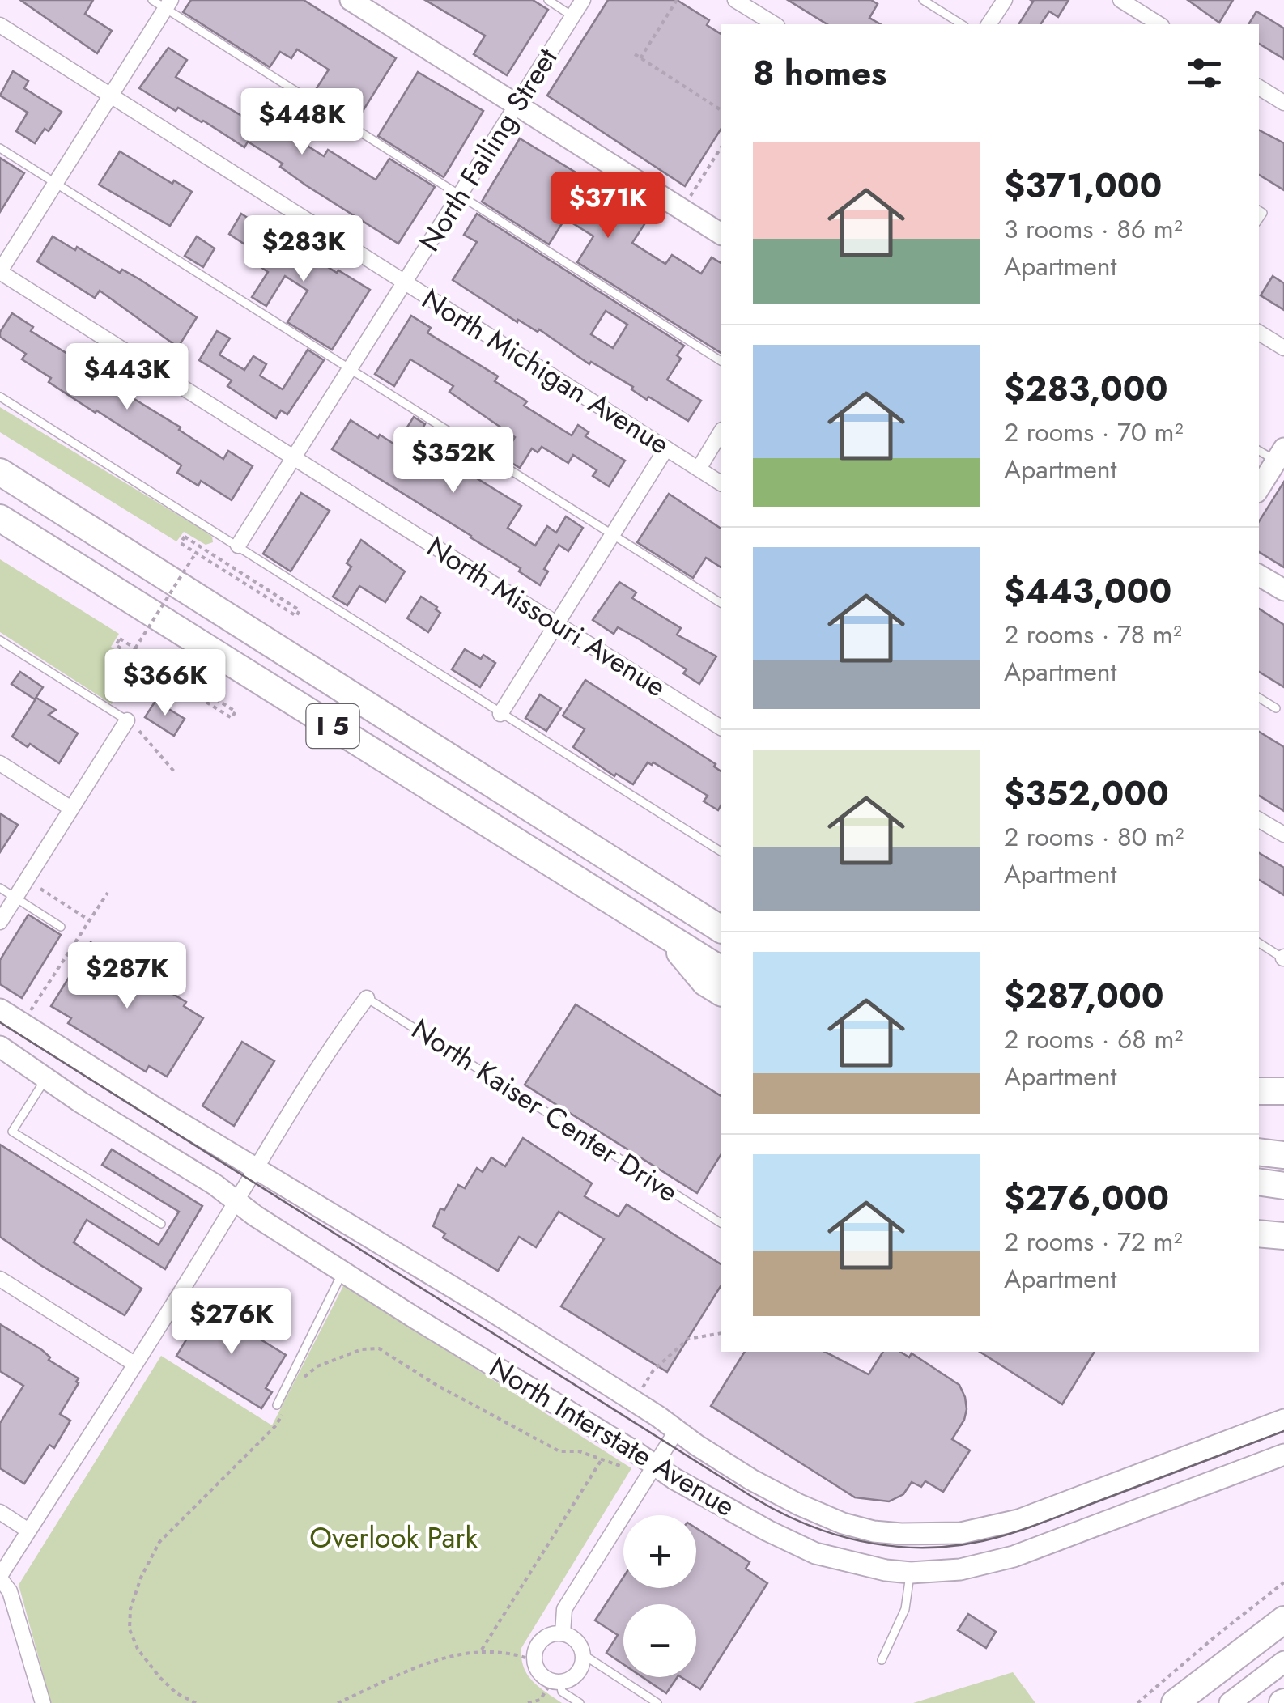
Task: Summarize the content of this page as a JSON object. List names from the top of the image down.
{
  "streets": {
    "highway": ["I 5"],
    "street": [
      "North Failing Street",
      "North Michigan Avenue",
      "North Missouri Avenue",
      "North Interstate Avenue"
    ],
    "lane": ["North Kaiser Center Drive"]
  },
  "crossings": [
    ["North Failing Street", "North Michigan Avenue"],
    ["North Failing Street", "North Missouri Avenue"]
  ],
  "parks": ["Overlook Park"],
  "page": {
    "heading": "8 homes",
    "price": [
      "$448K",
      "$371K",
      "$283K",
      "$443K",
      "$352K",
      "$366K",
      "$287K",
      "$276K"
    ],
    "list": [
      {
        "name": "$371,000",
        "note": "3 rooms · 86 m² · Apartment"
      },
      {
        "name": "$283,000",
        "note": "2 rooms · 70 m² · Apartment"
      },
      {
        "name": "$443,000",
        "note": "2 rooms · 78 m² · Apartment"
      },
      {
        "name": "$352,000",
        "note": "2 rooms · 80 m² · Apartment"
      },
      {
        "name": "$287,000",
        "note": "2 rooms · 68 m² · Apartment"
      },
      {
        "name": "$276,000",
        "note": "2 rooms · 72 m² · Apartment"
      }
    ],
    "map_buttons": ["+", "−"]
  }
}
